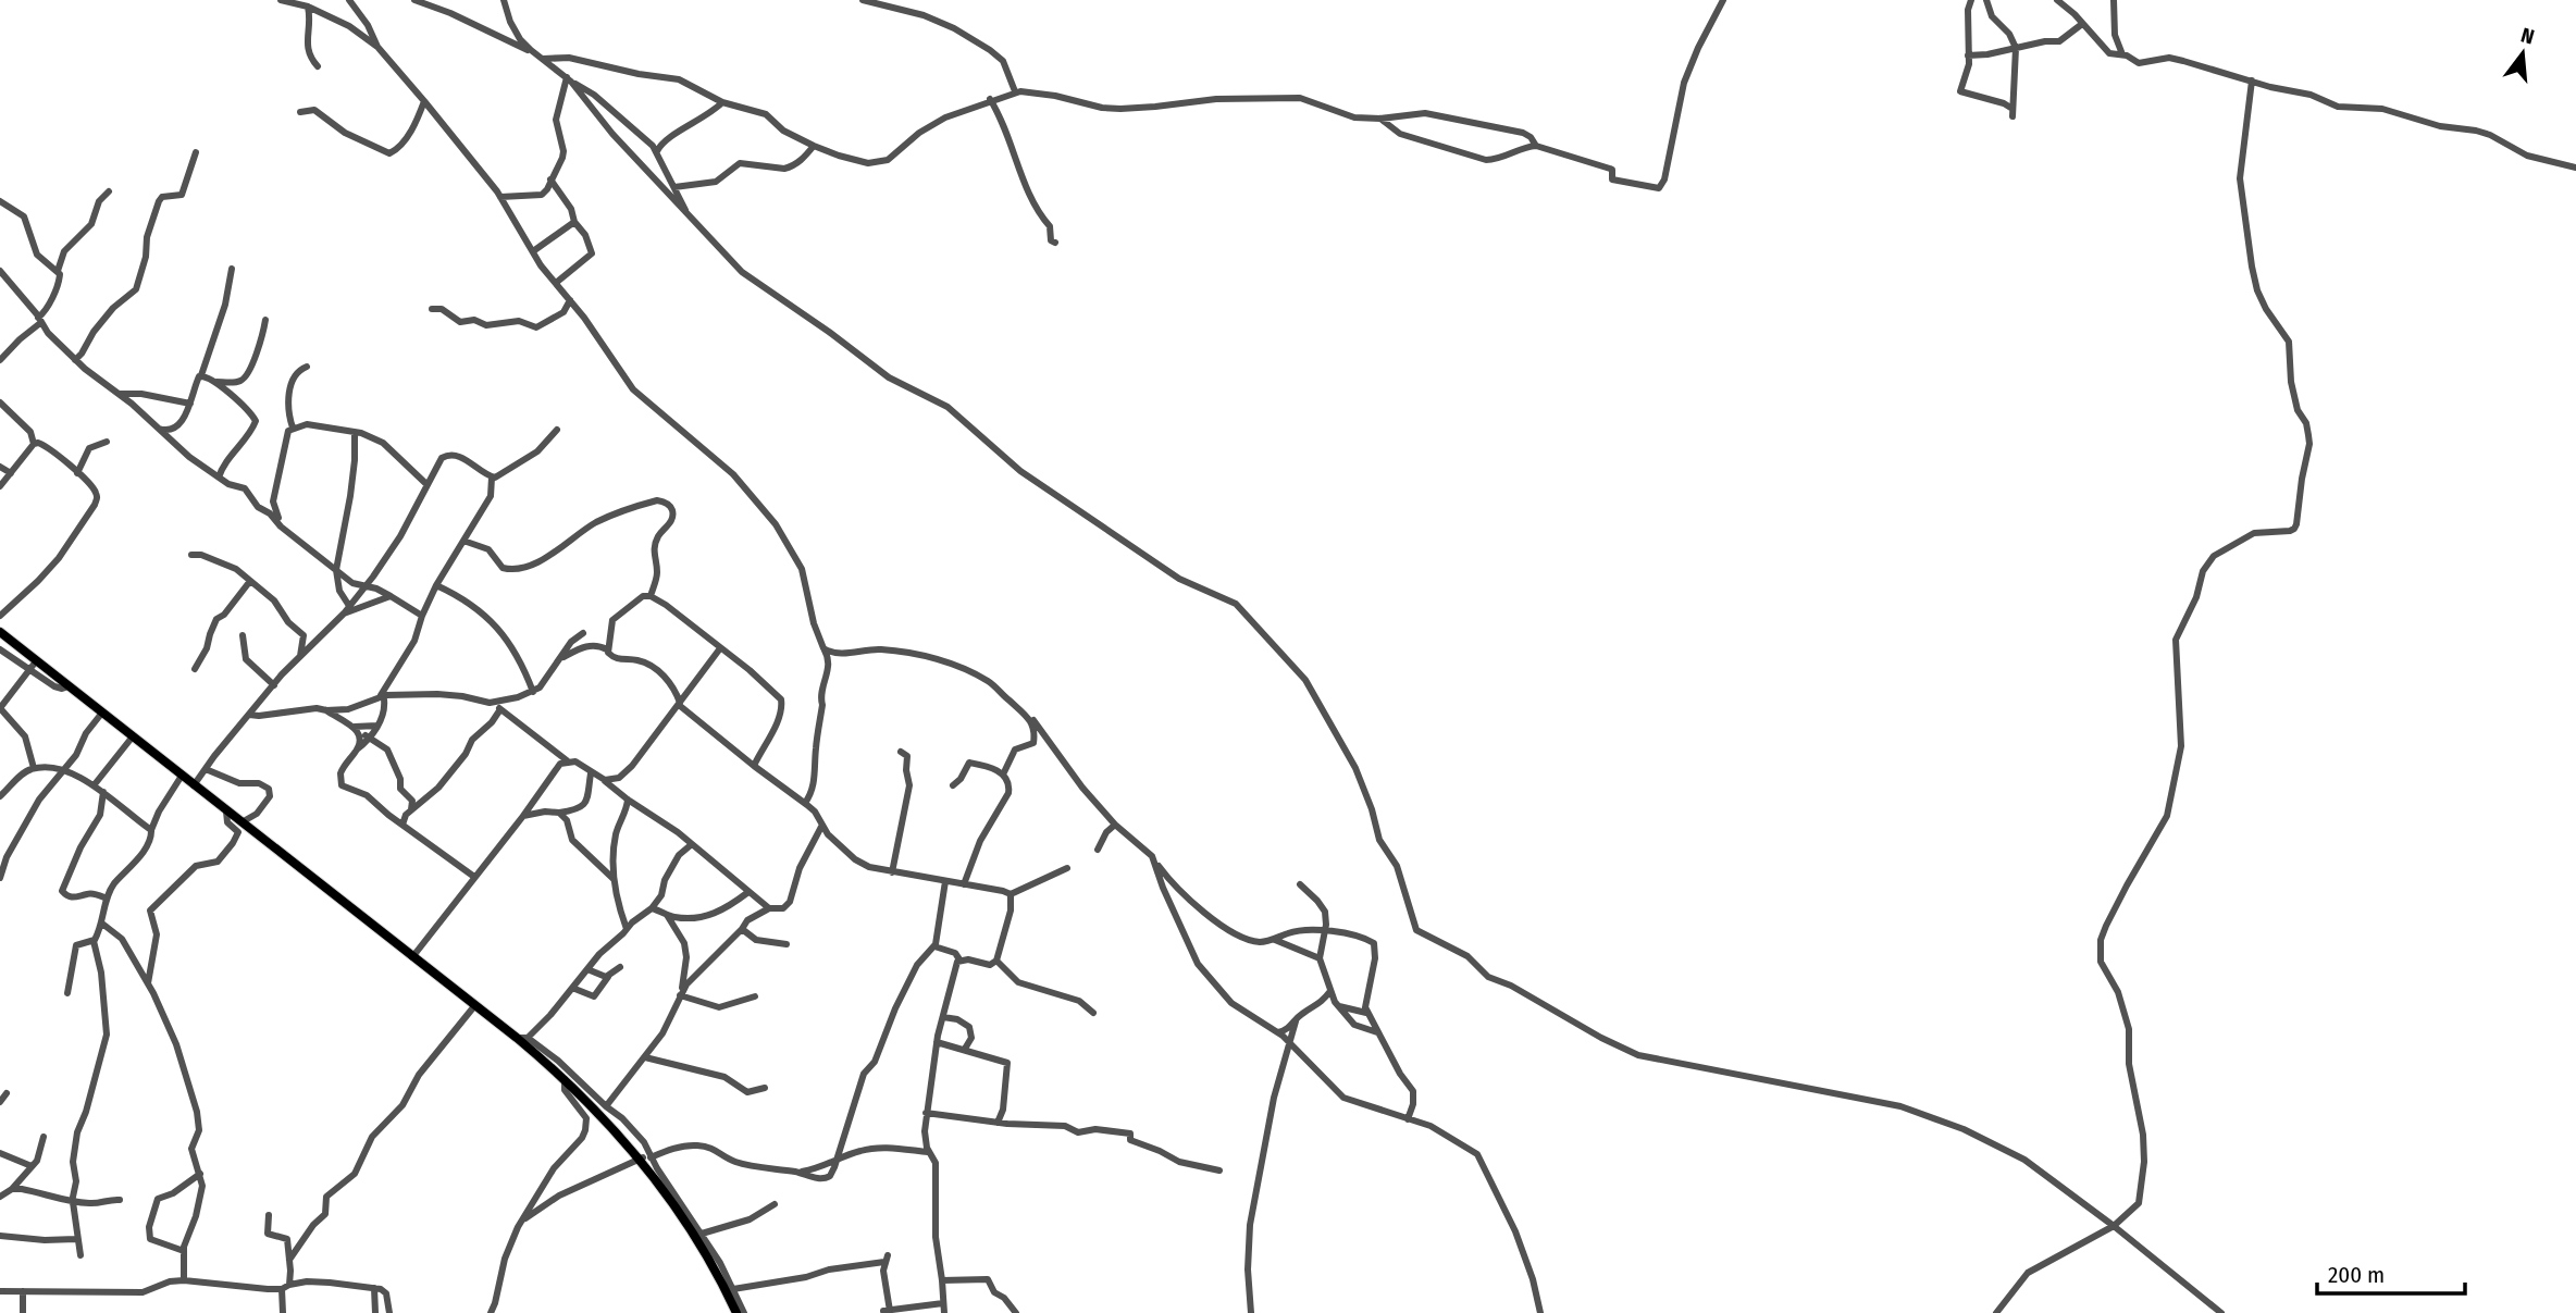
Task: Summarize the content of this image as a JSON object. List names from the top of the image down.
{
  "scale_bar": "200 m",
  "north": "top"
}
